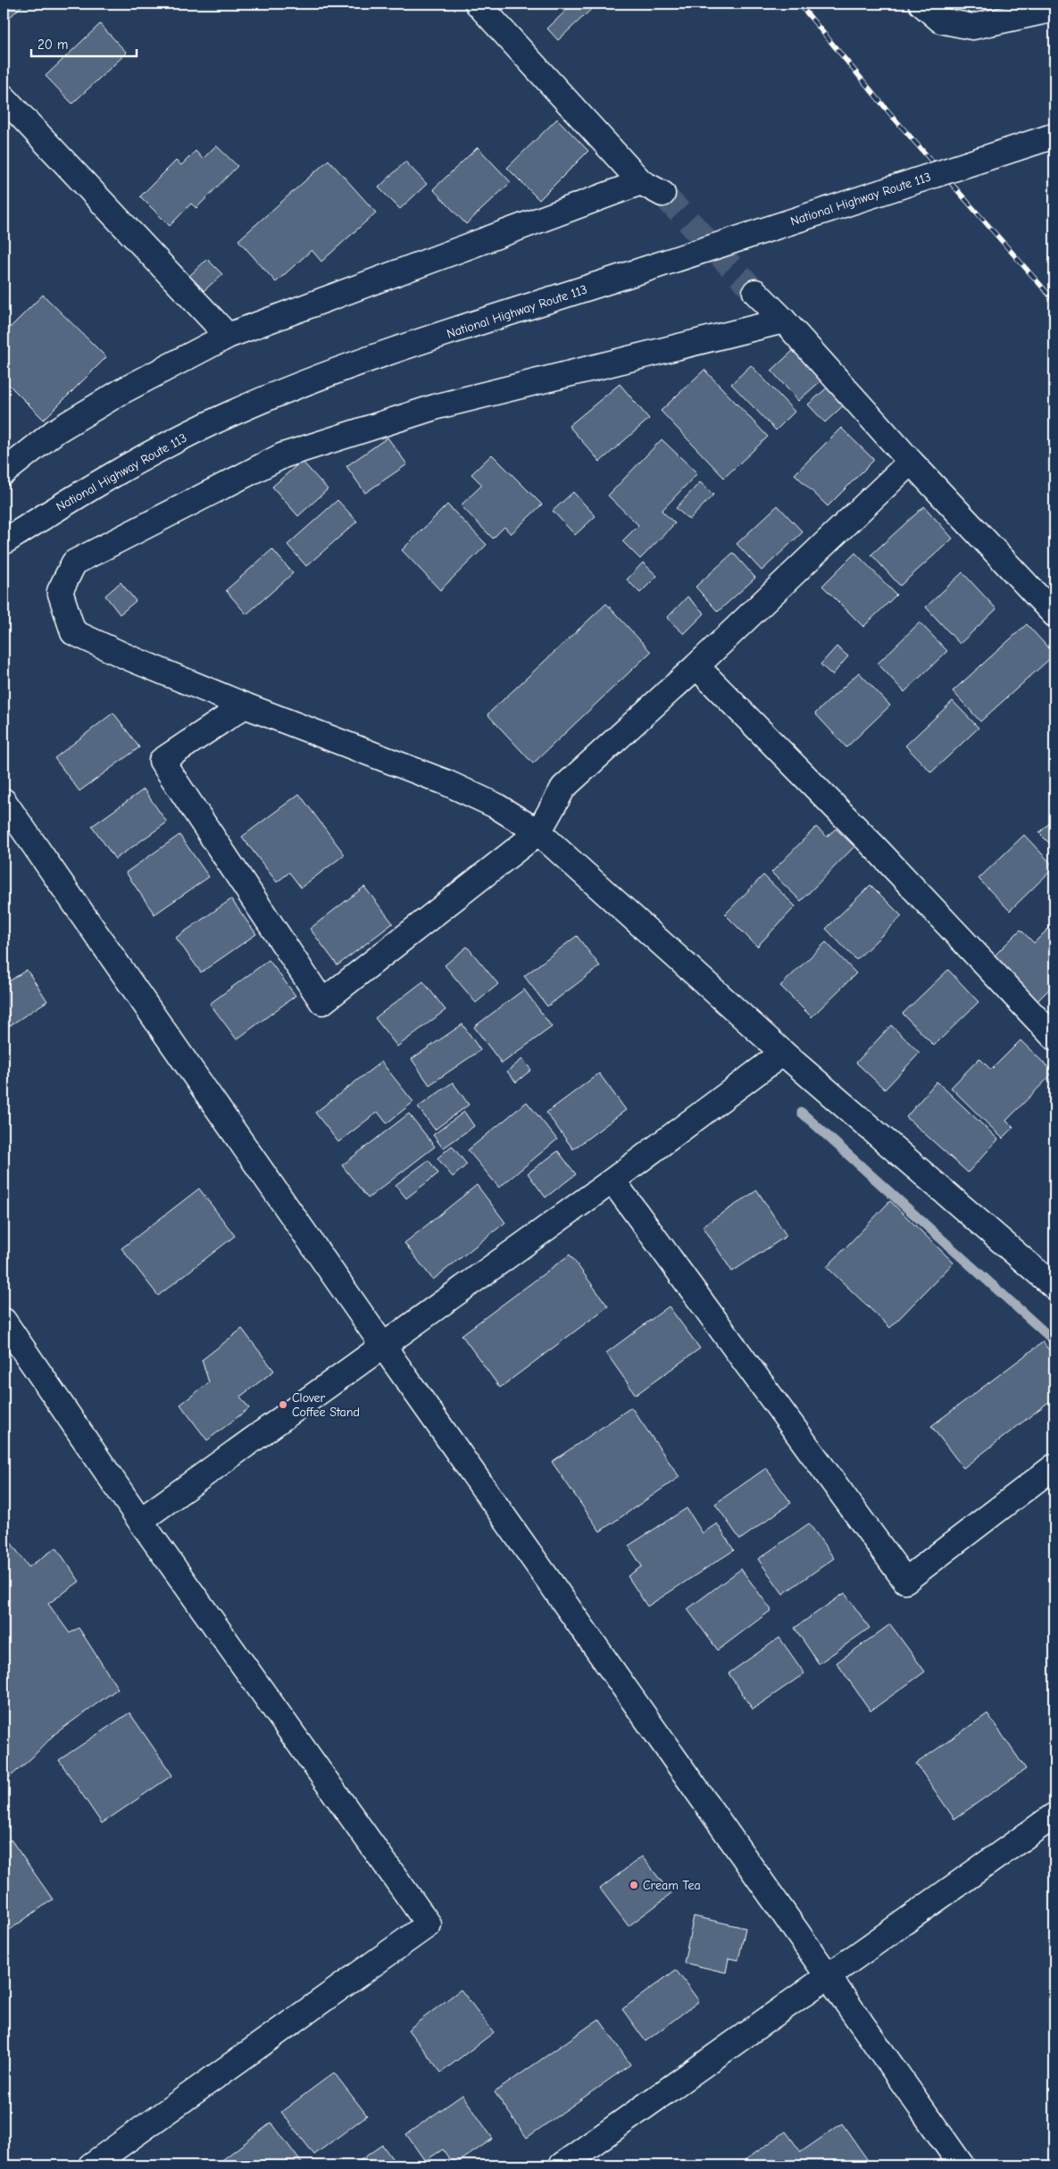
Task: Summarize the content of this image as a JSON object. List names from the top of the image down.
{
  "streets": {
    "main road": ["National Highway Route 113"]
  },
  "places": ["Clover Coffee Stand", "Cream Tea"],
  "scale_bar": "20 m"
}
